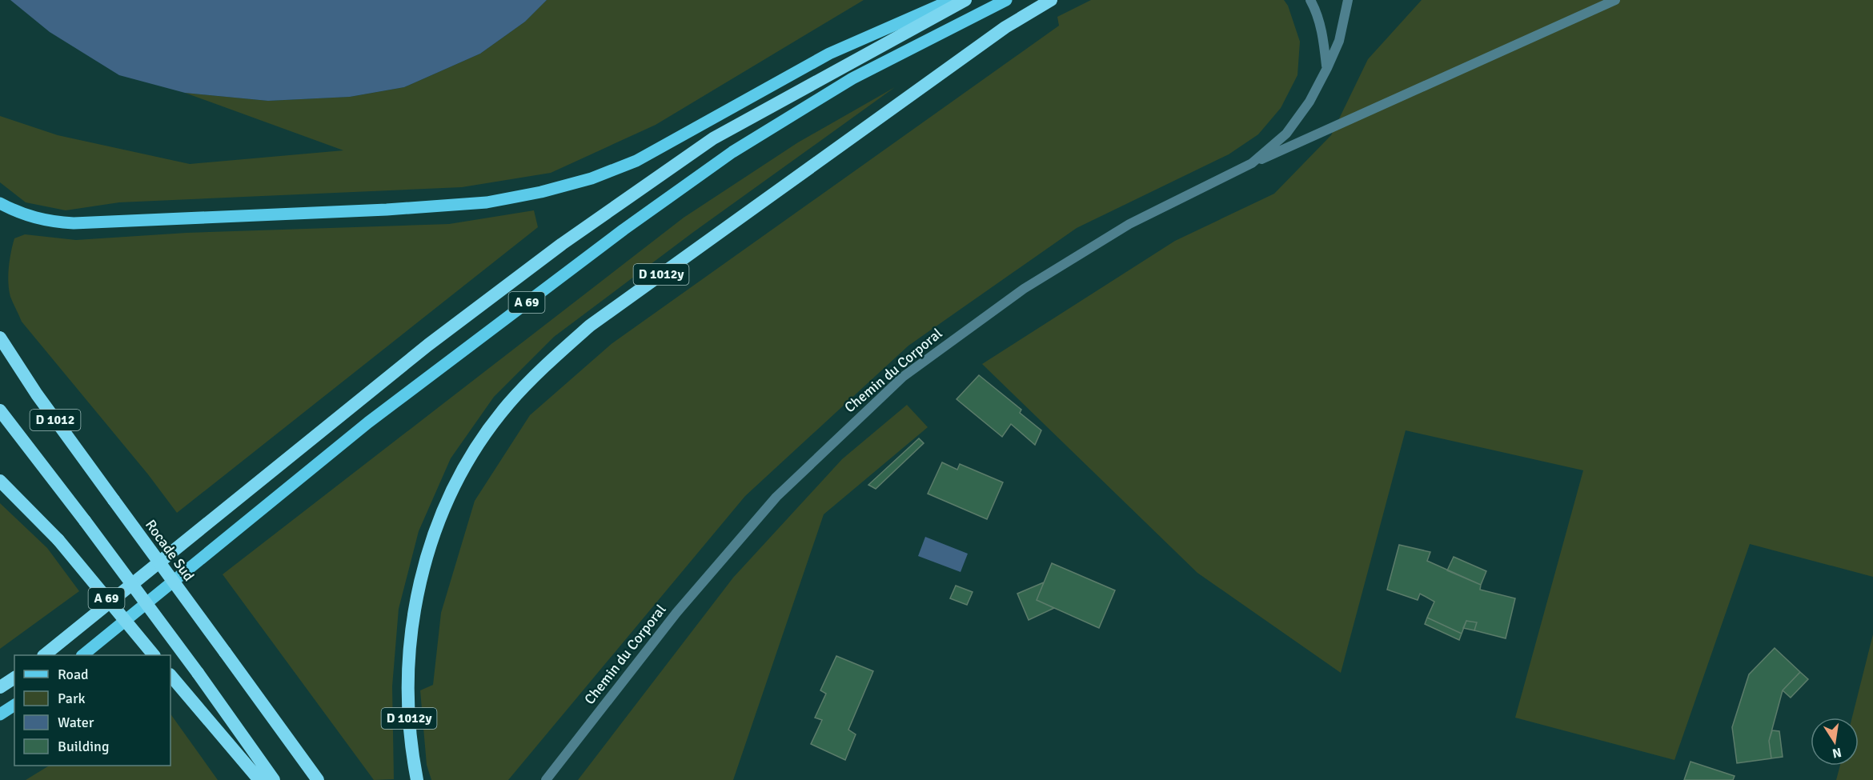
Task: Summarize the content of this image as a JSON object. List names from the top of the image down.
{
  "streets": {
    "highway": [
      "D 1012y",
      "A 69",
      "D 1012",
      "Rocade Sud"
    ],
    "street": ["Chemin du Corporal"]
  },
  "legend": [
    "Road",
    "Park",
    "Water",
    "Building"
  ],
  "north": "bottom"
}
